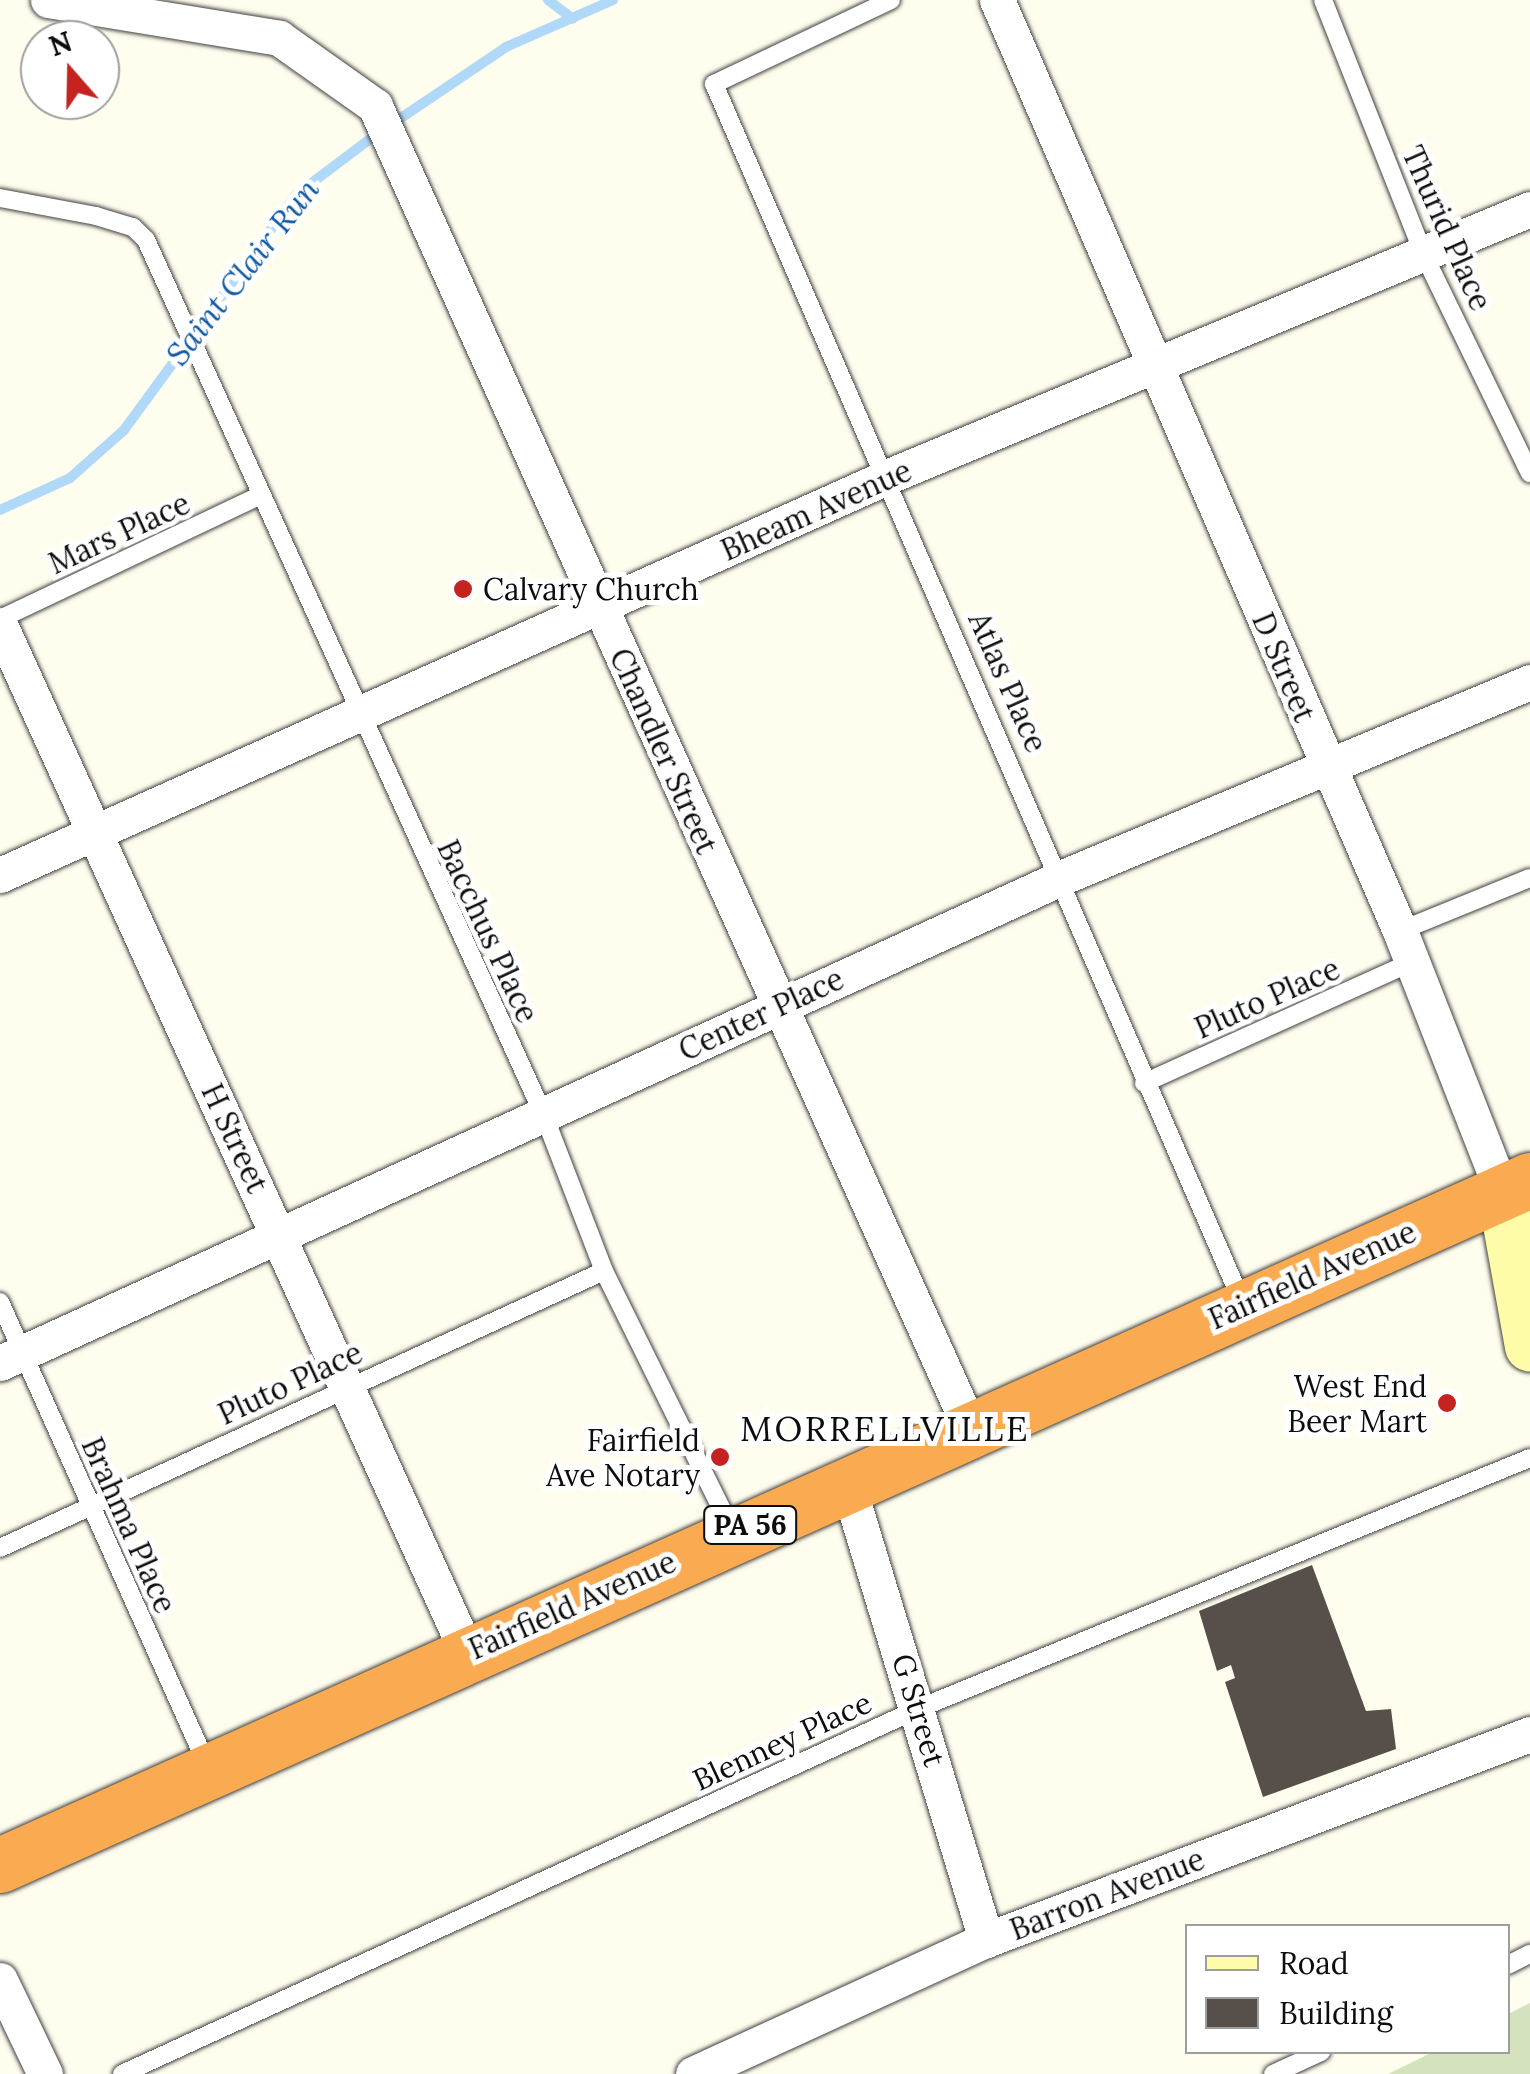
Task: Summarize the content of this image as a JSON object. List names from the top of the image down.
{
  "streets": {
    "highway": ["Fairfield Avenue", "PA 56"],
    "main road": ["D Street"],
    "street": [
      "Bheam Avenue",
      "Chandler Street",
      "Center Place",
      "H Street",
      "G Street",
      "Barron Avenue"
    ],
    "lane": [
      "Thurid Place",
      "Mars Place",
      "Atlas Place",
      "Bacchus Place",
      "Pluto Place",
      "Brahma Place",
      "Blenney Place"
    ]
  },
  "crossings": [
    ["Thurid Place", "Bheam Avenue"],
    ["Bheam Avenue", "D Street"],
    ["Bheam Avenue", "Atlas Place"],
    ["Bheam Avenue", "Chandler Street"],
    ["Bheam Avenue", "Bacchus Place"],
    ["Bheam Avenue", "H Street"],
    ["Mars Place", "Bacchus Place"],
    ["Mars Place", "H Street"],
    ["D Street", "Pluto Place"],
    ["D Street", "Center Place"],
    ["D Street", "Fairfield Avenue"],
    ["Atlas Place", "Pluto Place"],
    ["Atlas Place", "Center Place"],
    ["Atlas Place", "Fairfield Avenue"],
    ["Chandler Street", "Center Place"],
    ["Chandler Street", "Fairfield Avenue"],
    ["Bacchus Place", "Pluto Place"],
    ["Bacchus Place", "Center Place"],
    ["Bacchus Place", "Fairfield Avenue"],
    ["Pluto Place", "H Street"],
    ["Pluto Place", "Brahma Place"],
    ["Center Place", "H Street"],
    ["Center Place", "Brahma Place"],
    ["H Street", "Fairfield Avenue"],
    ["Fairfield Avenue", "Brahma Place"],
    ["Fairfield Avenue", "G Street"],
    ["G Street", "Blenney Place"],
    ["G Street", "Barron Avenue"]
  ],
  "districts": ["MORRELLVILLE"],
  "water": ["Saint Clair Run"],
  "places": ["Calvary Church", "West End Beer Mart", "Fairfield Ave Notary"],
  "legend": ["Road", "Building"],
  "north": "top"
}
